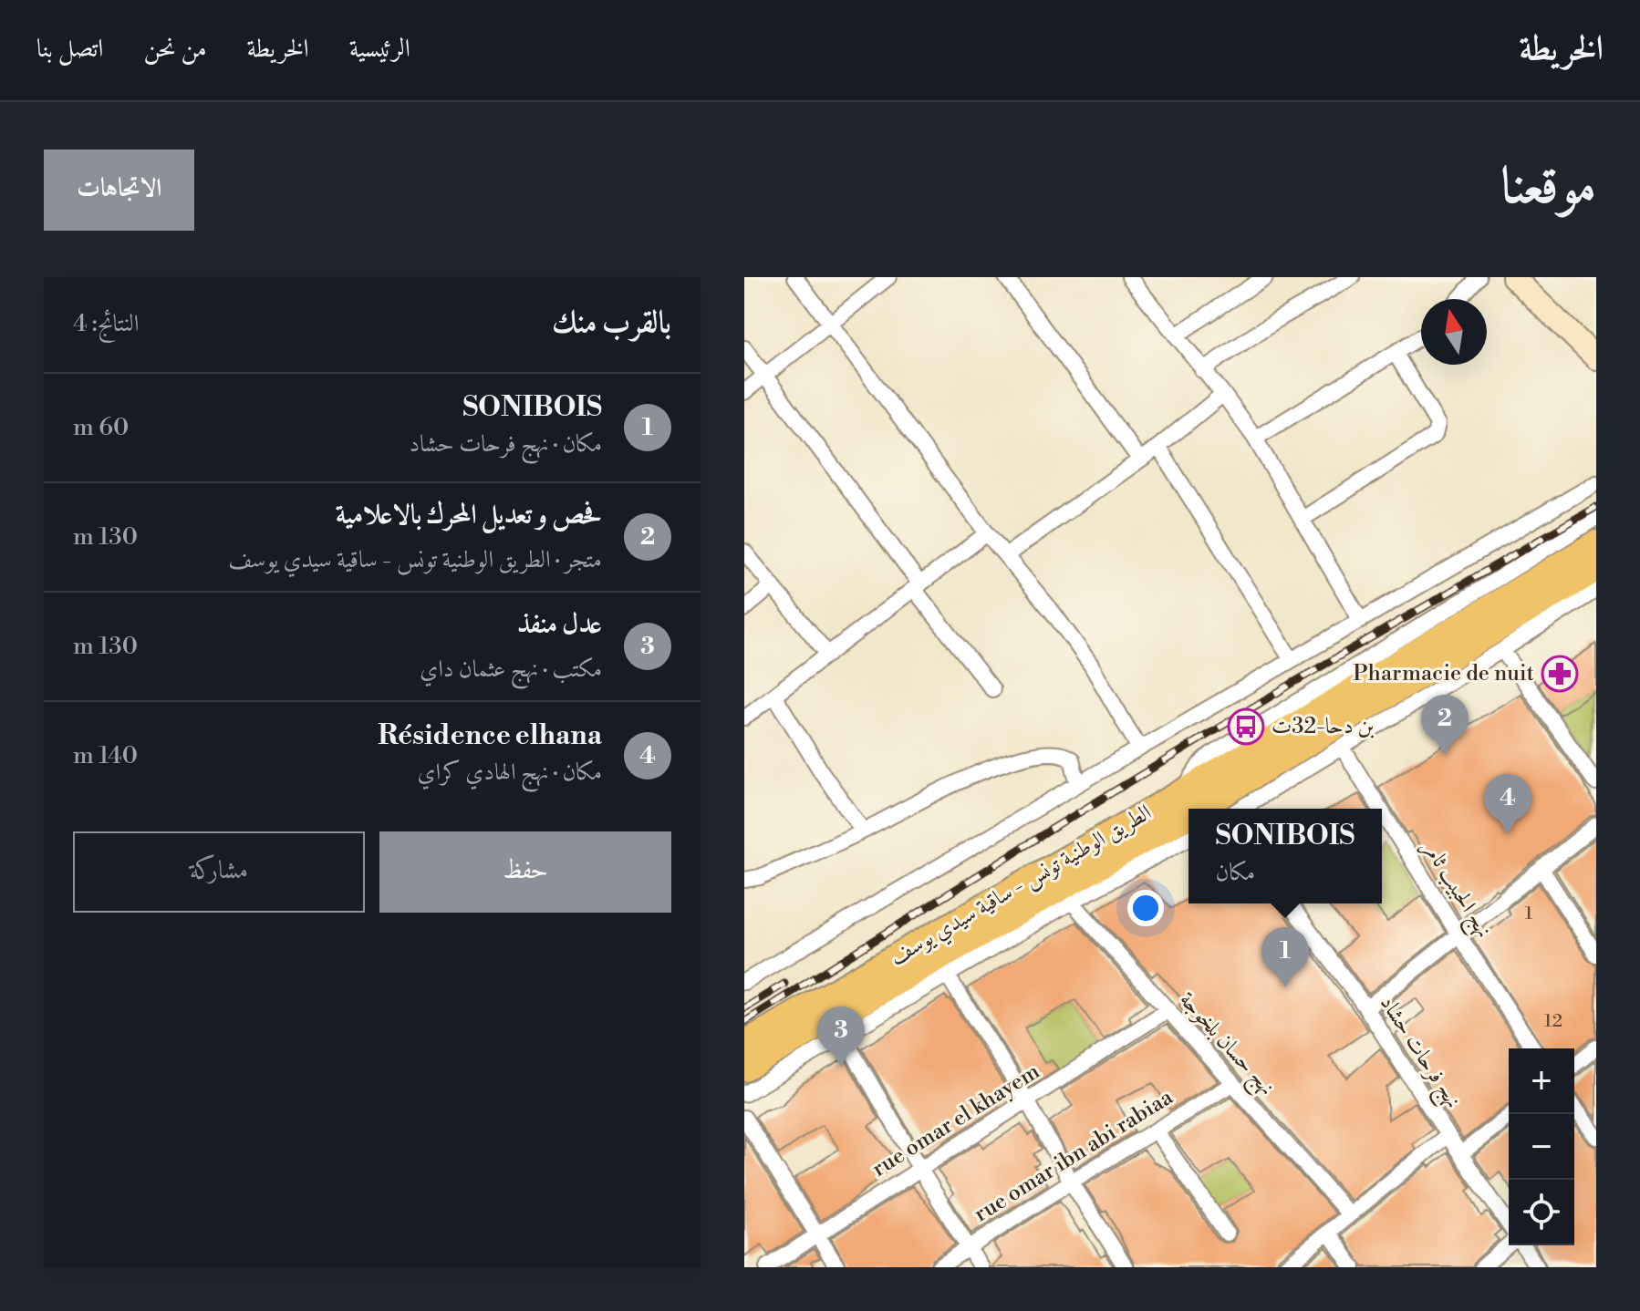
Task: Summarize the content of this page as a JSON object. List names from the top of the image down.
{
  "streets": {
    "highway": ["الطريق الوطنية تونس - ساقية سيدي يوسف"],
    "street": [
      "نهج الحبيب ثامر",
      "نهج حسان بلخوجة",
      "نهج فرحات حشاد",
      "rue omar el khayem",
      "rue omar ibn abi rabiaa"
    ]
  },
  "crossings": [
    ["نهج حسان بلخوجة", "rue omar el khayem"],
    ["نهج حسان بلخوجة", "rue omar ibn abi rabiaa"]
  ],
  "places": {
    "pharmacy": ["Pharmacie de nuit"],
    "bus stop": ["بن دحا-32ت"]
  },
  "house_numbers": ["1", "12"],
  "north": "top",
  "page": {
    "header": "الخريطة",
    "nav": [
      "الرئيسية",
      "الخريطة",
      "من نحن",
      "اتصل بنا"
    ],
    "title": "موقعنا",
    "buttons": [
      "الاتجاهات",
      ["حفظ", "مشاركة"]
    ],
    "heading": ["بالقرب منك", "النتائج: 4"],
    "list": [
      {
        "mark": "1",
        "name": "SONIBOIS",
        "note": "مكان · نهج فرحات حشاد",
        "value": "60 m"
      },
      {
        "mark": "2",
        "name": "فحص و تعديل المحرك بالاعلامية",
        "note": "متجر · الطريق الوطنية تونس - ساقية سيدي يوسف",
        "value": "130 m"
      },
      {
        "mark": "3",
        "name": "عدل منفذ",
        "note": "مكتب · نهج عثمان داي",
        "value": "130 m"
      },
      {
        "mark": "4",
        "name": "Résidence elhana",
        "note": "مكان · نهج الهادي كراي",
        "value": "140 m"
      }
    ],
    "pins": [
      "2",
      "4",
      "1",
      "3"
    ],
    "popup": ["SONIBOIS", "مكان"],
    "map_buttons": ["+", "−"]
  }
}
